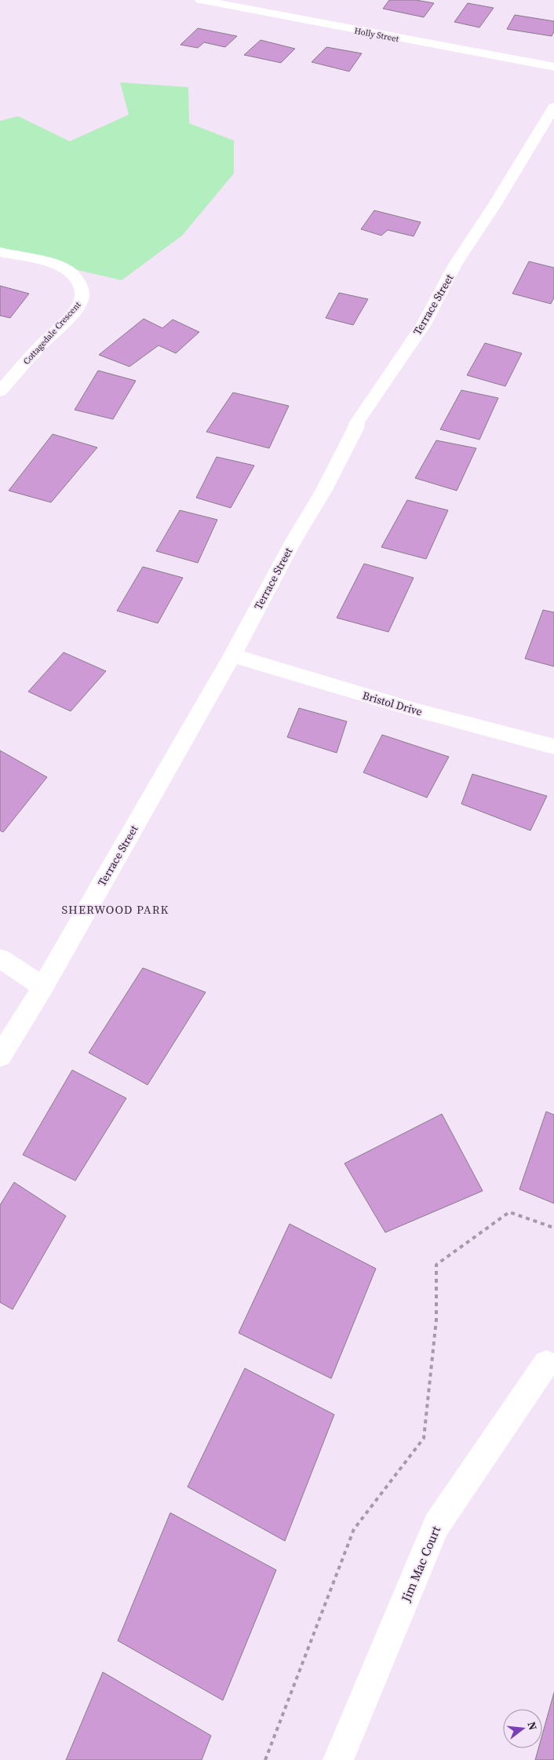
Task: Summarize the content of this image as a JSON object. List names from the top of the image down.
{
  "streets": {
    "street": [
      "Holly Street",
      "Terrace Street",
      "Cottagedale Crescent",
      "Bristol Drive",
      "Jim Mac Court"
    ]
  },
  "crossings": [
    ["Terrace Street", "Bristol Drive"]
  ],
  "districts": ["SHERWOOD PARK"],
  "north": "right"
}
